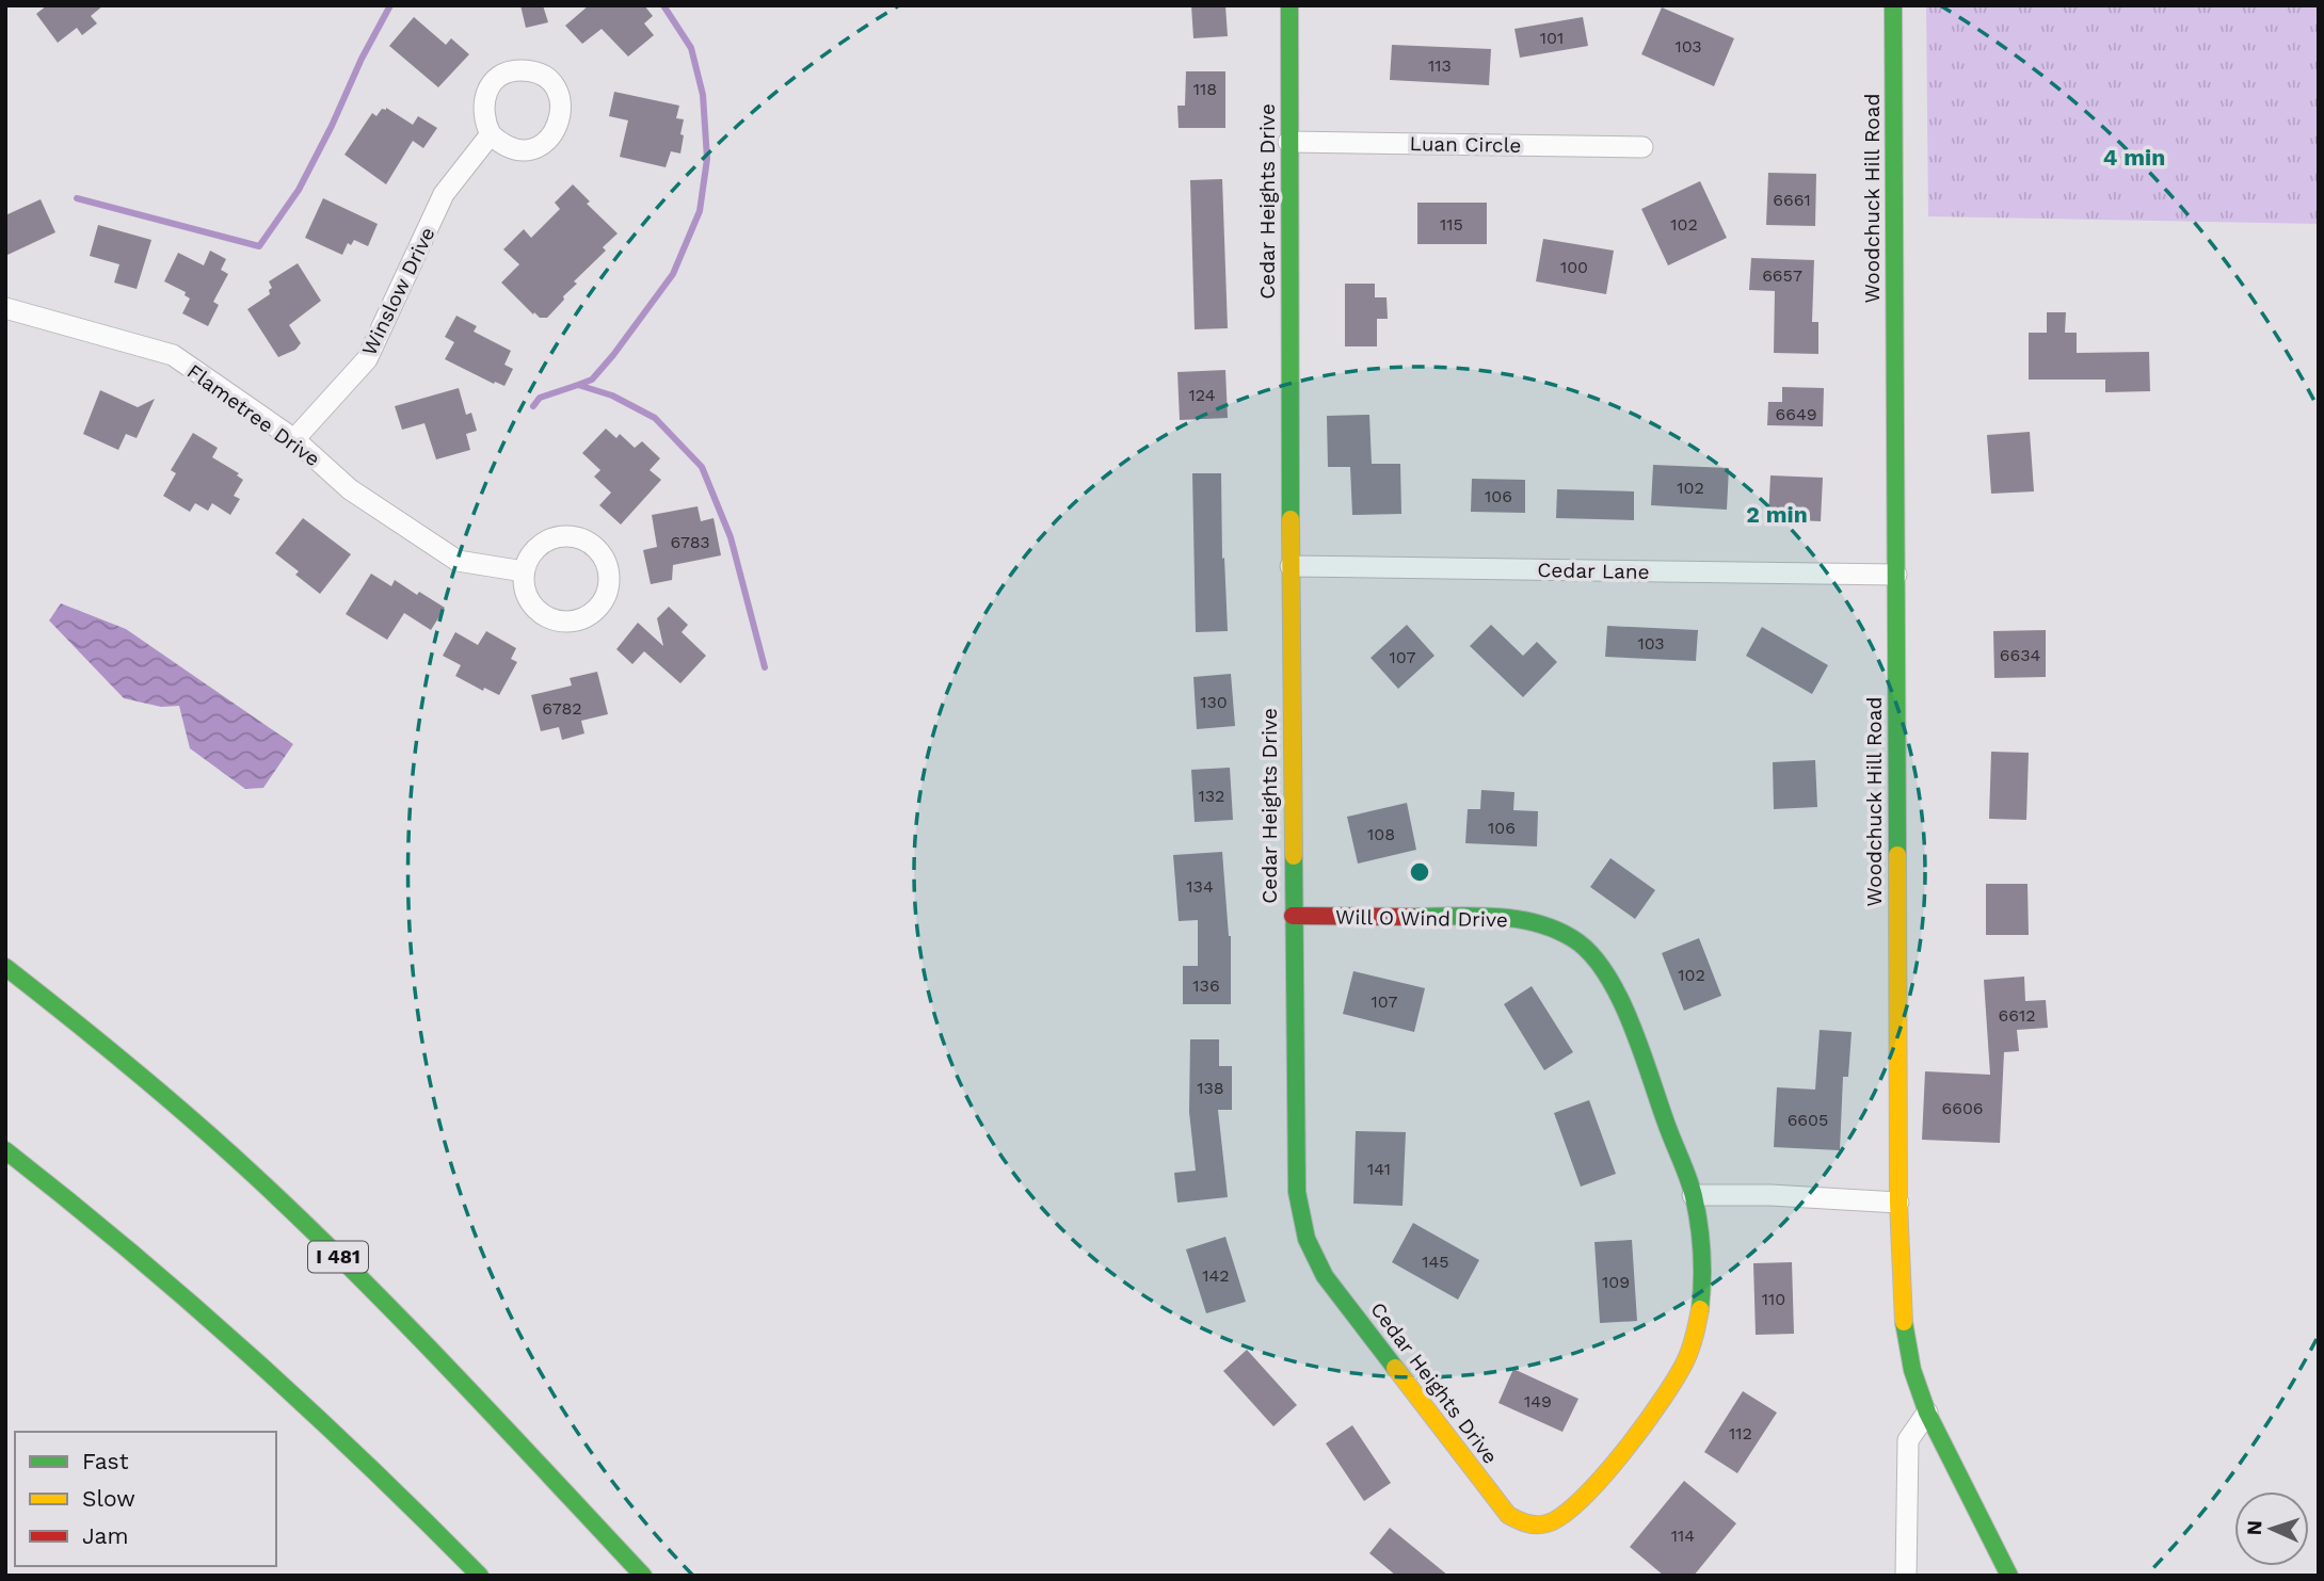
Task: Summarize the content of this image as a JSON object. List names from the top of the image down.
{
  "streets": {
    "main road": [
      "Woodchuck Hill Road",
      "Cedar Heights Drive",
      "Will O Wind Drive",
      "I 481"
    ],
    "street": [
      "Luan Circle",
      "Winslow Drive",
      "Flametree Drive",
      "Cedar Lane"
    ]
  },
  "crossings": [
    ["Luan Circle", "Cedar Heights Drive"],
    ["Woodchuck Hill Road", "Cedar Lane"],
    ["Cedar Heights Drive", "Cedar Lane"],
    ["Cedar Heights Drive", "Will O Wind Drive"],
    ["Winslow Drive", "Flametree Drive"]
  ],
  "house_numbers": [
    "101",
    "103",
    "113",
    "118",
    "6661",
    "115",
    "102",
    "100",
    "6657",
    "124",
    "6649",
    "102",
    "106",
    "6783",
    "103",
    "6634",
    "107",
    "130",
    "6782",
    "132",
    "106",
    "108",
    "134",
    "102",
    "136",
    "107",
    "6612",
    "138",
    "6606",
    "6605",
    "141",
    "145",
    "142",
    "109",
    "110",
    "149",
    "112",
    "114"
  ],
  "legend": ["Fast", "Slow", "Jam"],
  "north": "left",
  "rings": ["4 min", "2 min"]
}
